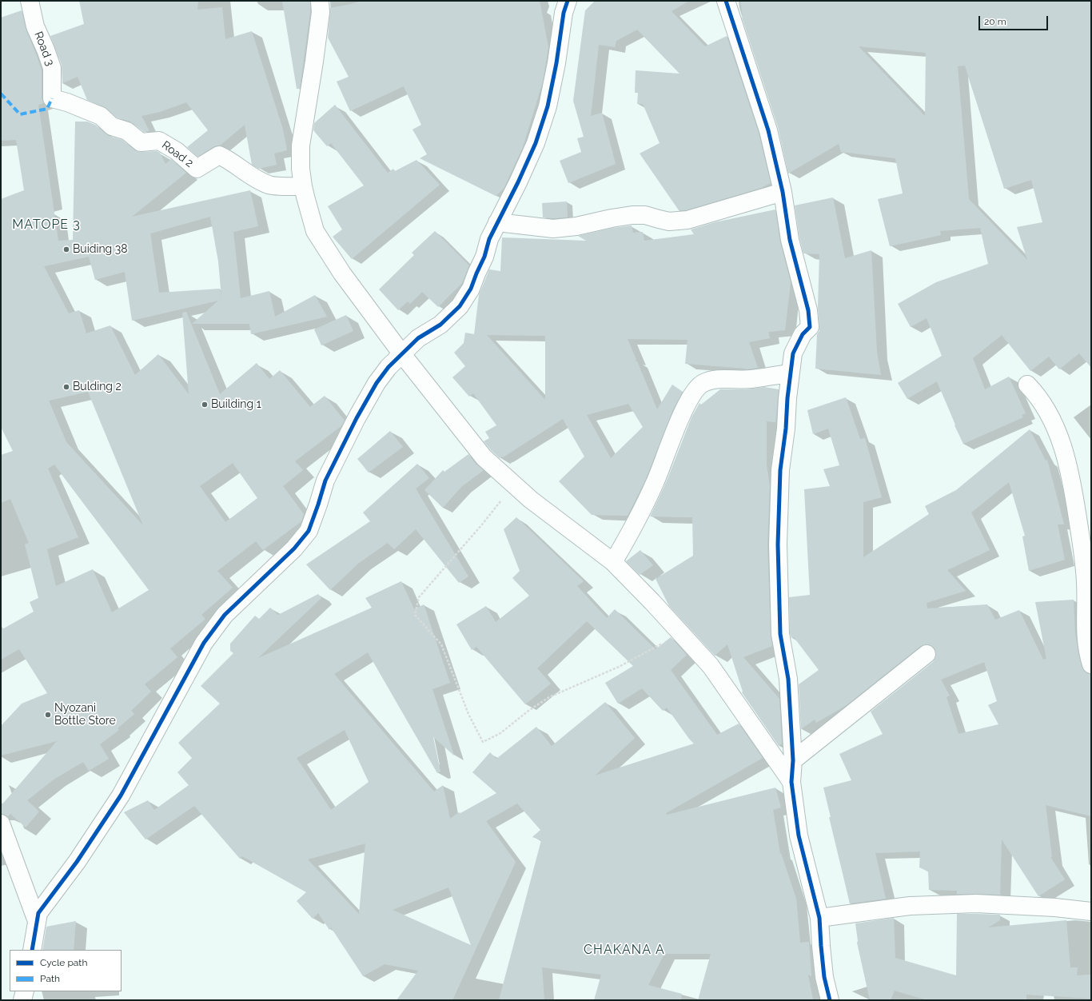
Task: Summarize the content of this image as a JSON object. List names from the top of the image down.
{
  "streets": {
    "street": ["Road 3", "Road 2"]
  },
  "crossings": [
    ["Road 3", "Road 2"]
  ],
  "districts": ["MATOPE 3", "CHAKANA A"],
  "places": [
    "Buiding 38",
    "Bulding 2",
    "Building 1",
    "Nyozani Bottle Store"
  ],
  "legend": ["Cycle path", "Path"],
  "scale_bar": "20 m"
}
